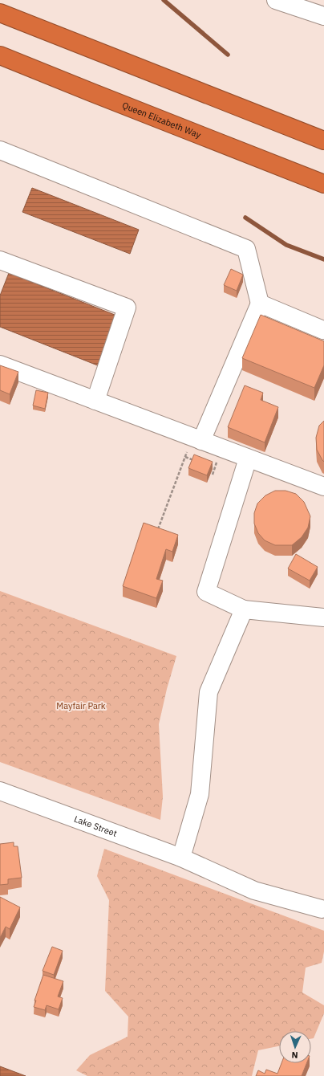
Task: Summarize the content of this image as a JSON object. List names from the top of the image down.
{
  "streets": {
    "highway": ["Queen Elizabeth Way"],
    "street": ["Lake Street"]
  },
  "parks": ["Mayfair Park"],
  "north": "bottom"
}
